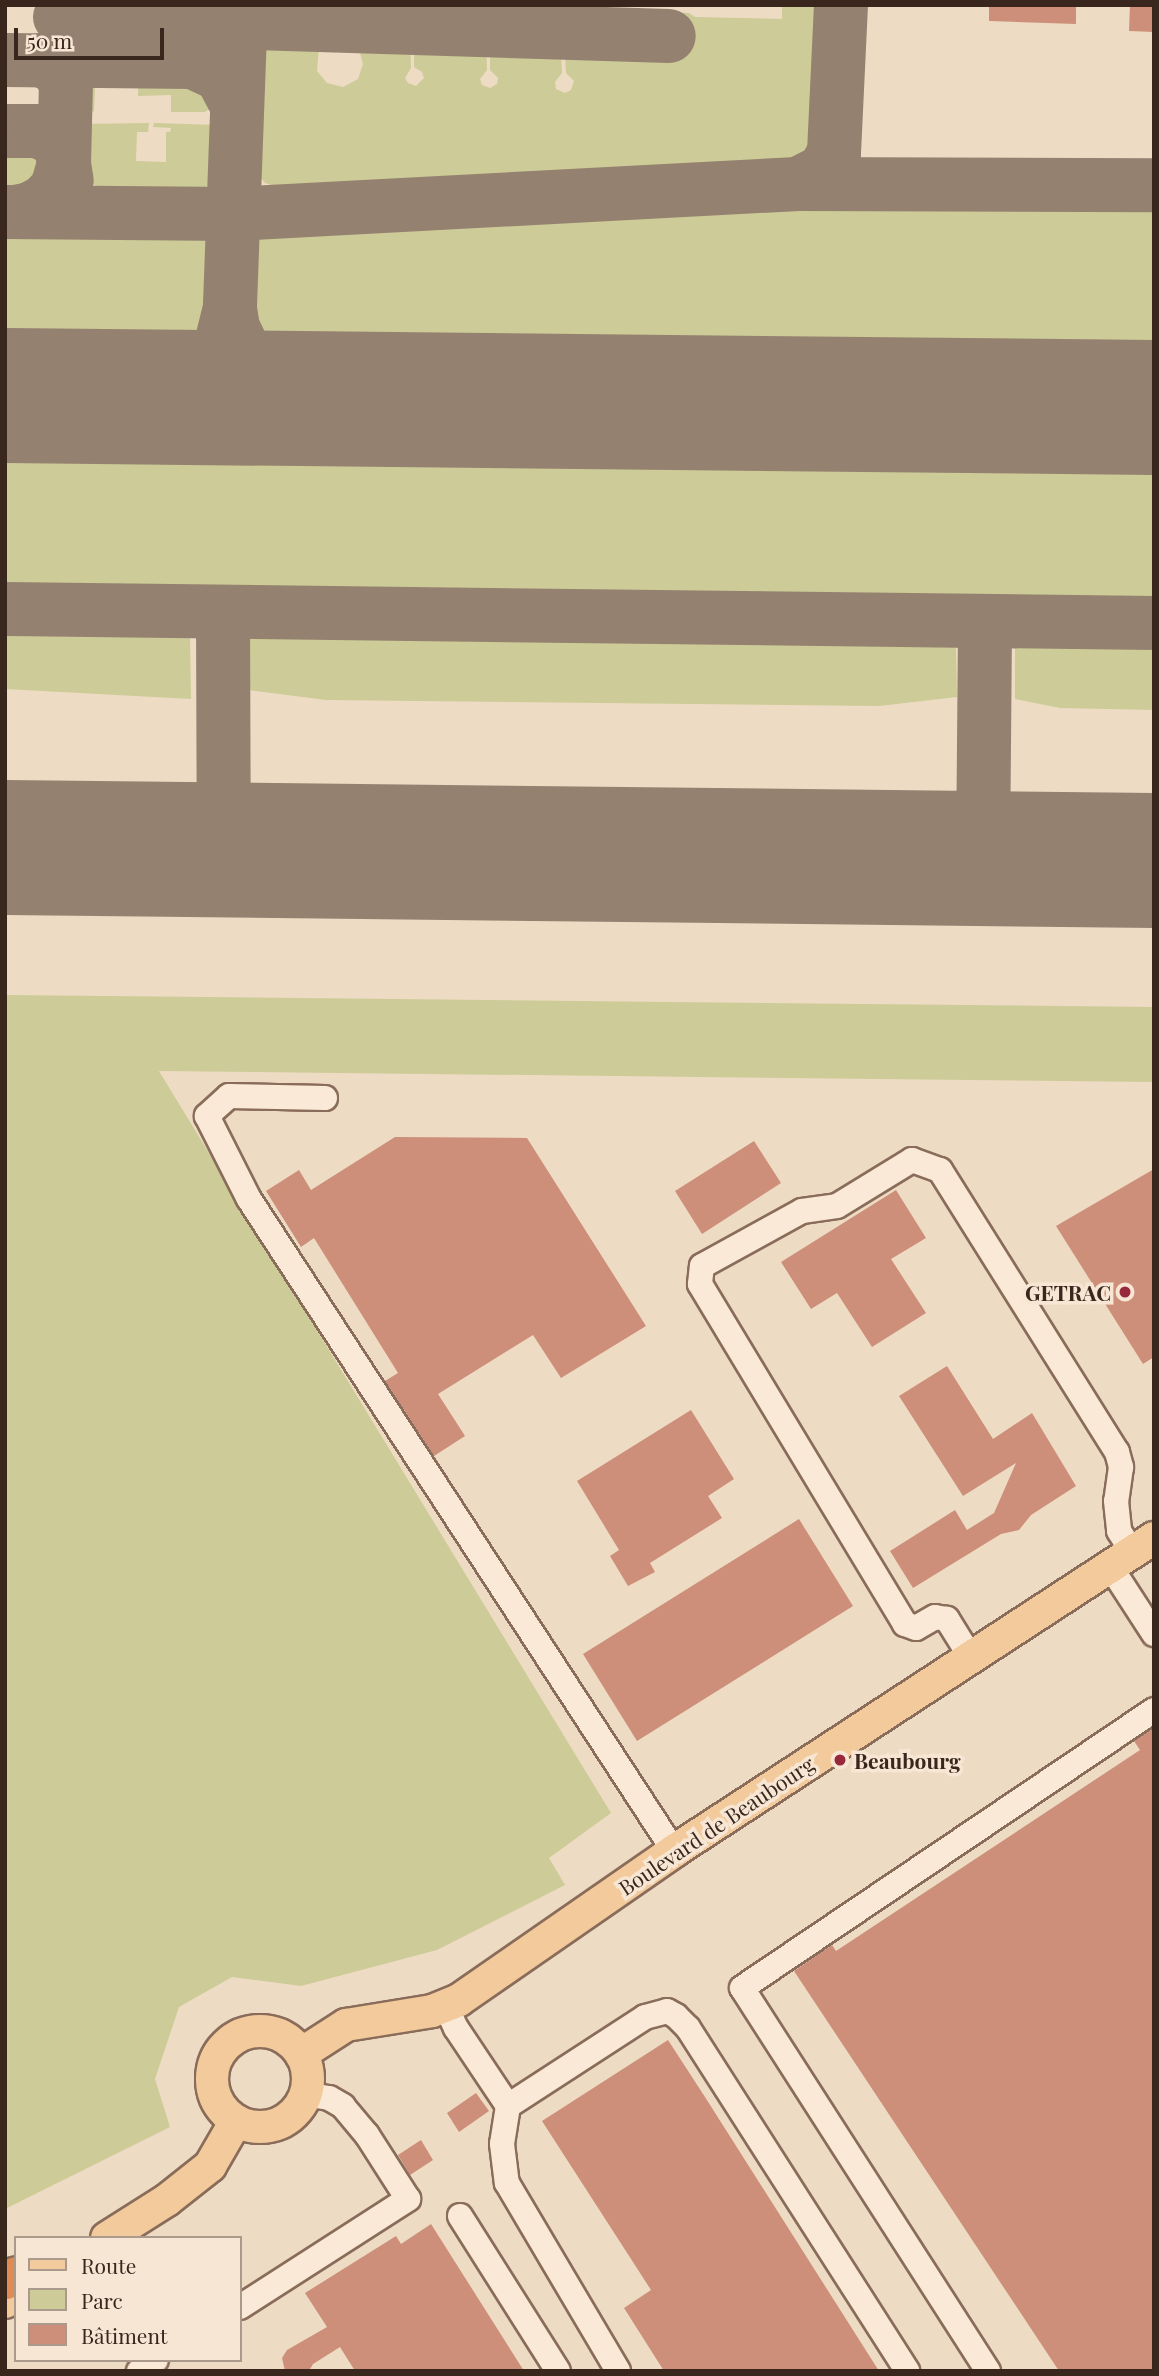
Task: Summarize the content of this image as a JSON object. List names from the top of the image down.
{
  "streets": {
    "main road": ["Boulevard de Beaubourg"]
  },
  "places": ["GETRAC", "Beaubourg"],
  "legend": ["Route", "Parc", "Bâtiment"],
  "scale_bar": "50 m"
}
